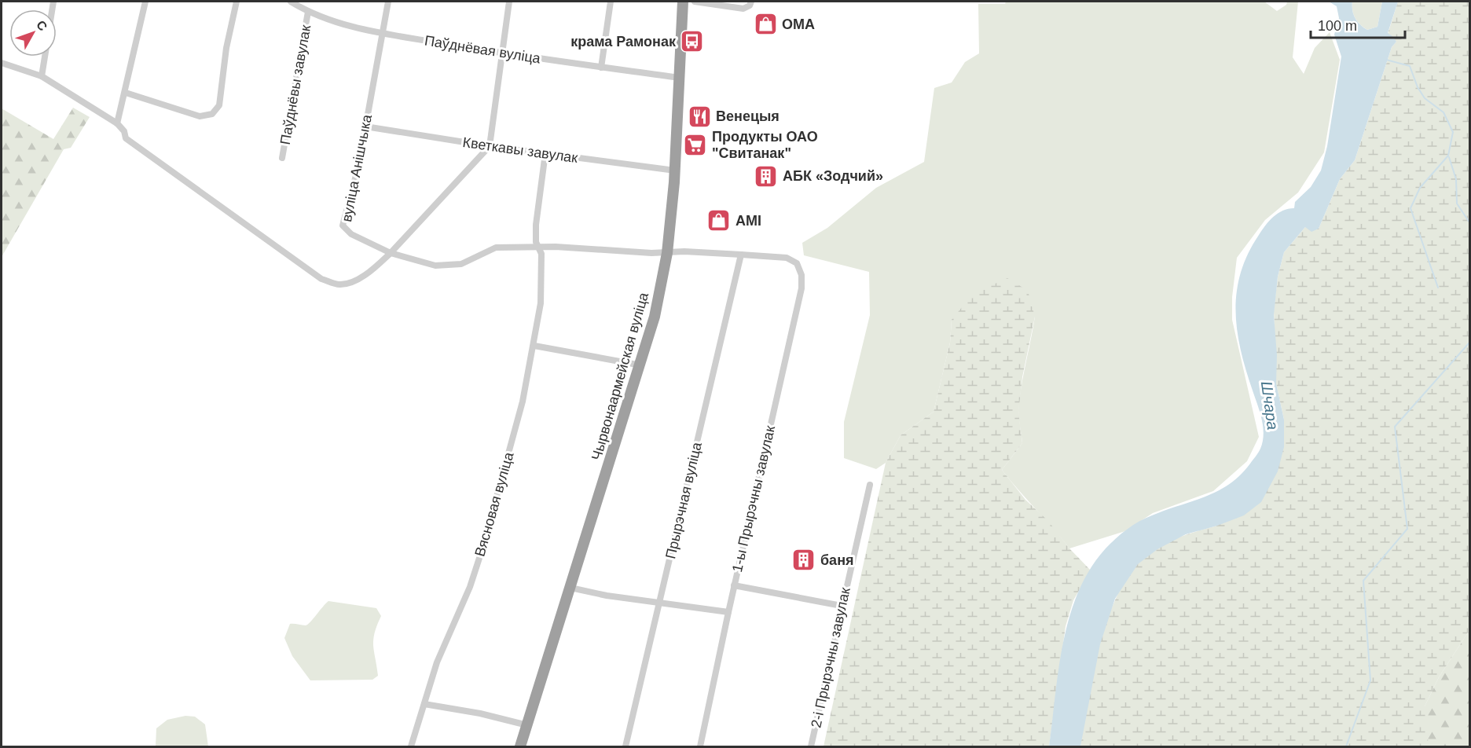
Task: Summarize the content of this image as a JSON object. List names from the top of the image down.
{
  "streets": {
    "highway": ["Чырвонаармейская вуліца"],
    "street": [
      "Паўднёвая вуліца",
      "Паўднёвы завулак",
      "Кветкавы завулак",
      "вуліца Анішчыка",
      "1-ы Прырэчны завулак",
      "Прырэчная вуліца",
      "Вясновая вуліца",
      "2-і Прырэчны завулак"
    ]
  },
  "crossings": [
    ["Паўднёвая вуліца", "Паўднёвы завулак"],
    ["Паўднёвая вуліца", "вуліца Анішчыка"],
    ["Паўднёвая вуліца", "Чырвонаармейская вуліца"],
    ["Кветкавы завулак", "вуліца Анішчыка"],
    ["Кветкавы завулак", "Чырвонаармейская вуліца"],
    ["Кветкавы завулак", "Вясновая вуліца"],
    ["вуліца Анішчыка", "Чырвонаармейская вуліца"],
    ["вуліца Анішчыка", "1-ы Прырэчны завулак"],
    ["вуліца Анішчыка", "Прырэчная вуліца"],
    ["вуліца Анішчыка", "Вясновая вуліца"]
  ],
  "water": ["Шчара"],
  "places": {
    "shop": ["ОМА", "AMI"],
    "bus stop": ["крама Рамонак"],
    "restaurant": ["Венецыя"],
    "supermarket": ["Продукты ОАО \"Свитанак\""],
    "building": ["АБК «Зодчий»", "баня"]
  },
  "scale_bar": "100 m",
  "north": "top right"
}
